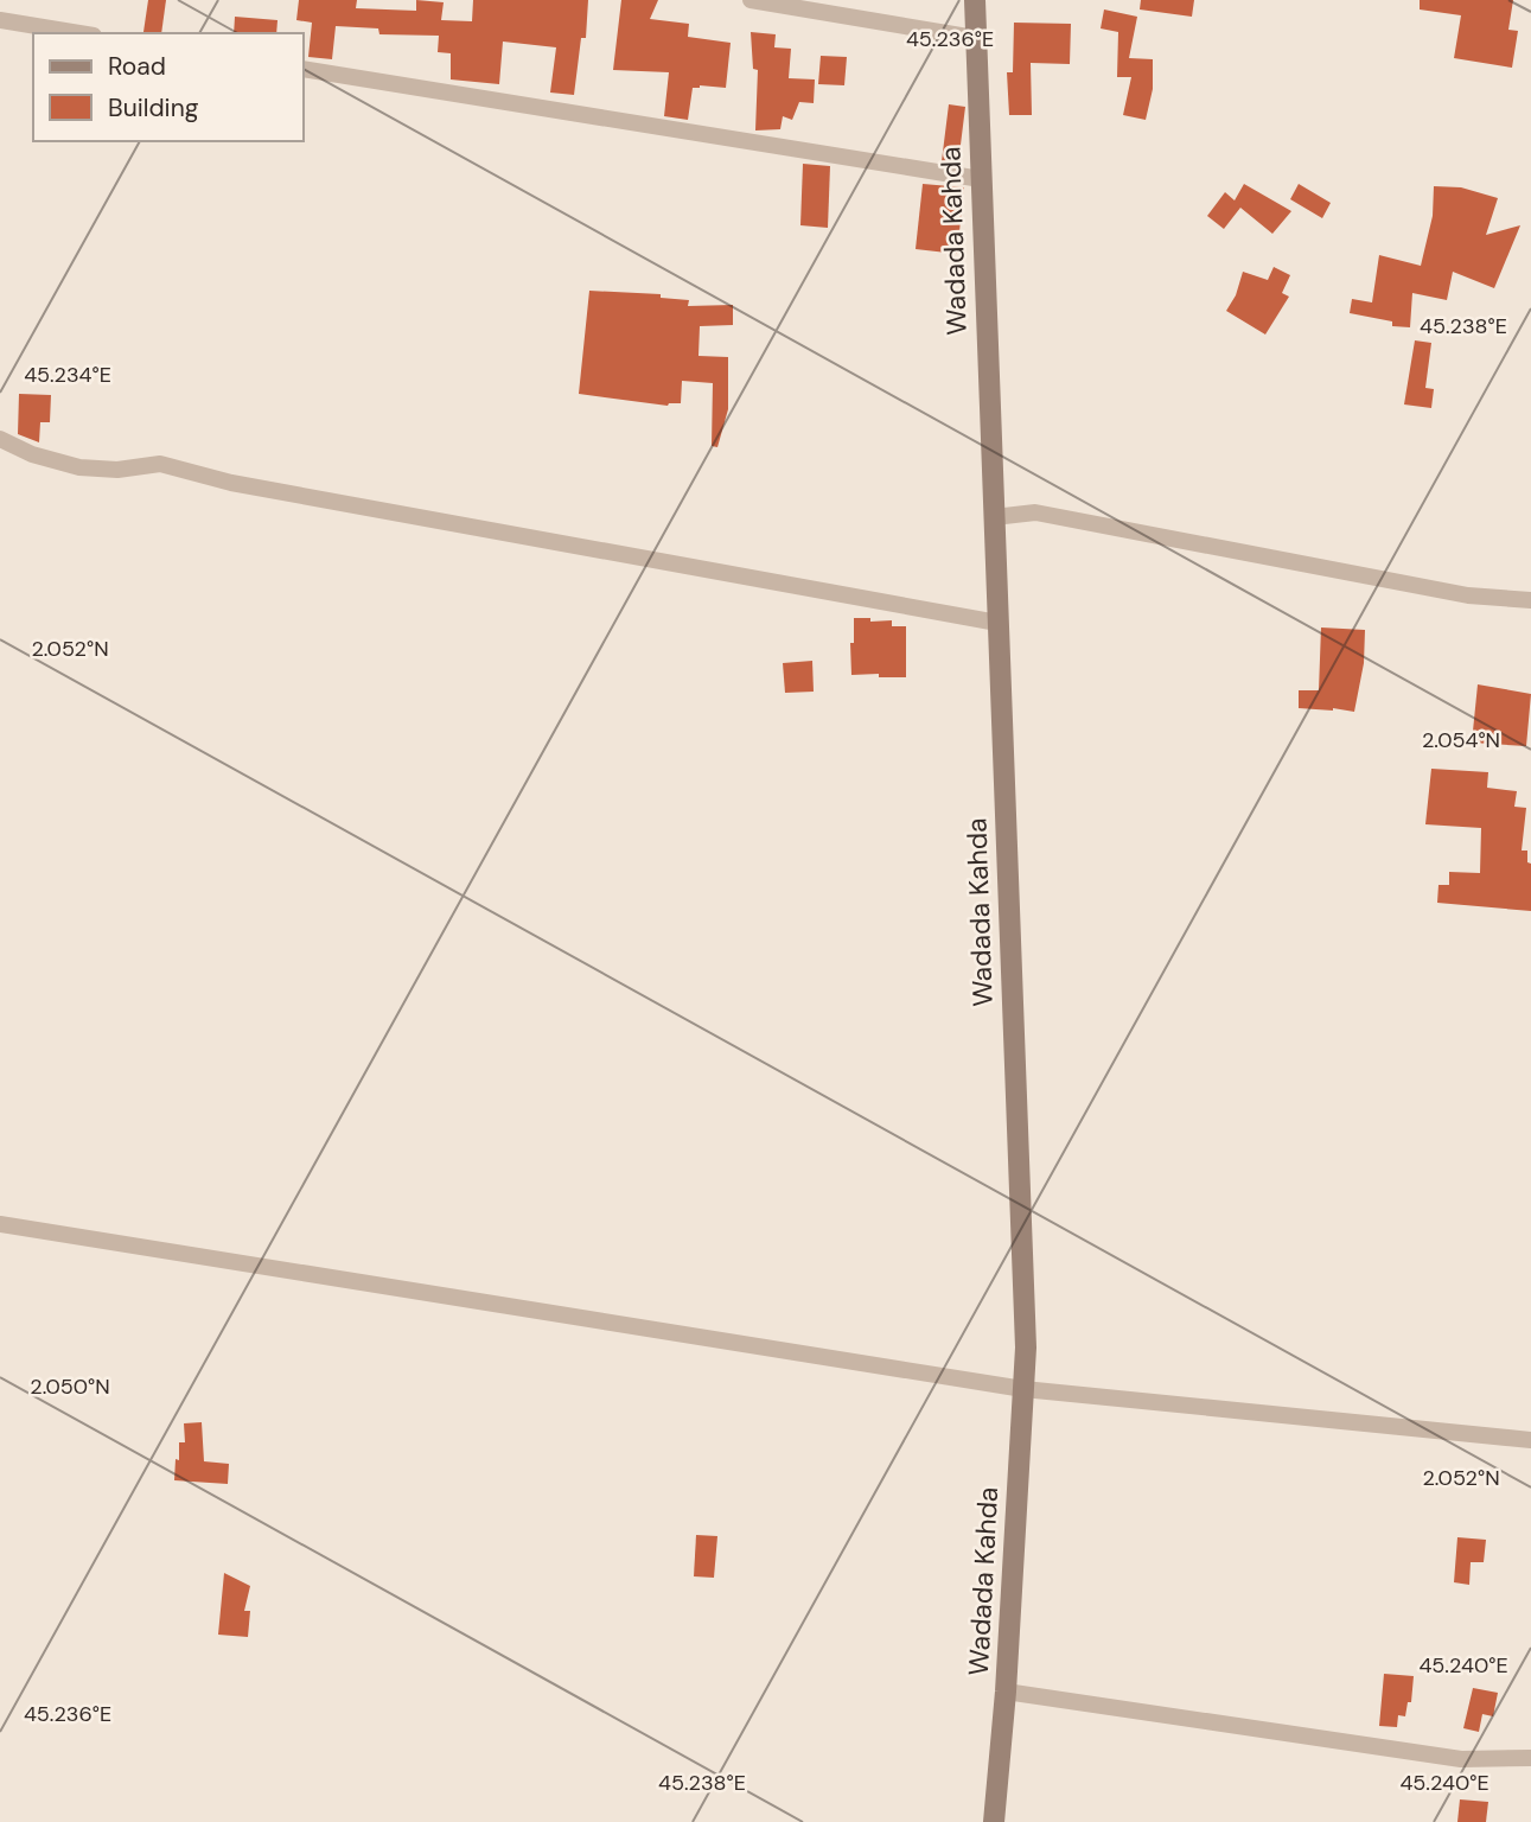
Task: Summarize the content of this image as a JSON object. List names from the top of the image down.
{
  "streets": {
    "main road": ["Wadada Kahda"]
  },
  "legend": ["Road", "Building"],
  "coordinates": [
    "45.236°E",
    "45.238°E",
    "45.234°E",
    "2.052°N",
    "2.054°N",
    "2.050°N",
    "45.240°E"
  ]
}
